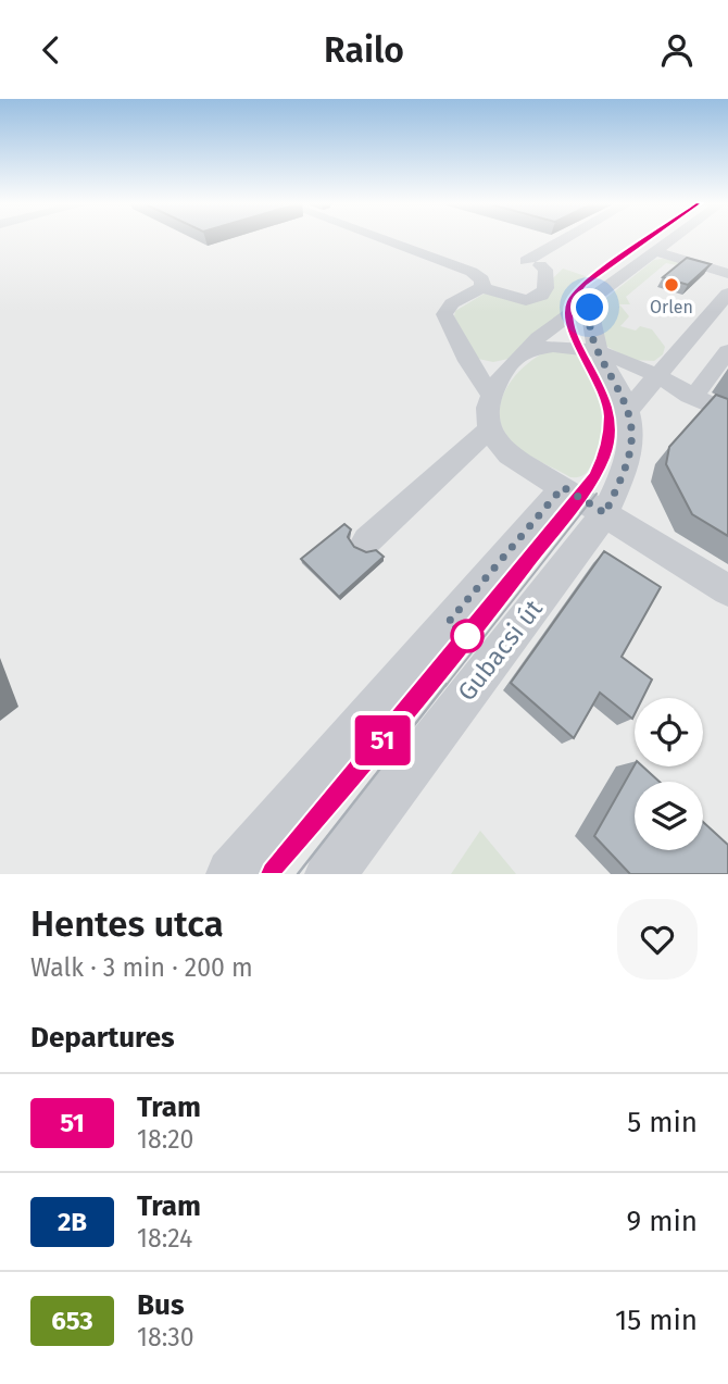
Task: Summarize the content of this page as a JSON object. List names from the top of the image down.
{
  "streets": {
    "street": ["Gubacsi út"]
  },
  "places": ["Orlen"],
  "lines": ["tram line 51"],
  "page": {
    "header": "Railo",
    "on_map": "51",
    "heading": [
      ["Hentes utca", "Walk · 3 min · 200 m"],
      "Departures"
    ],
    "list": [
      {
        "mark": "51",
        "name": "Tram",
        "note": "18:20",
        "value": "5 min"
      },
      {
        "mark": "2B",
        "name": "Tram",
        "note": "18:24",
        "value": "9 min"
      },
      {
        "mark": "653",
        "name": "Bus",
        "note": "18:30",
        "value": "15 min"
      }
    ]
  }
}
